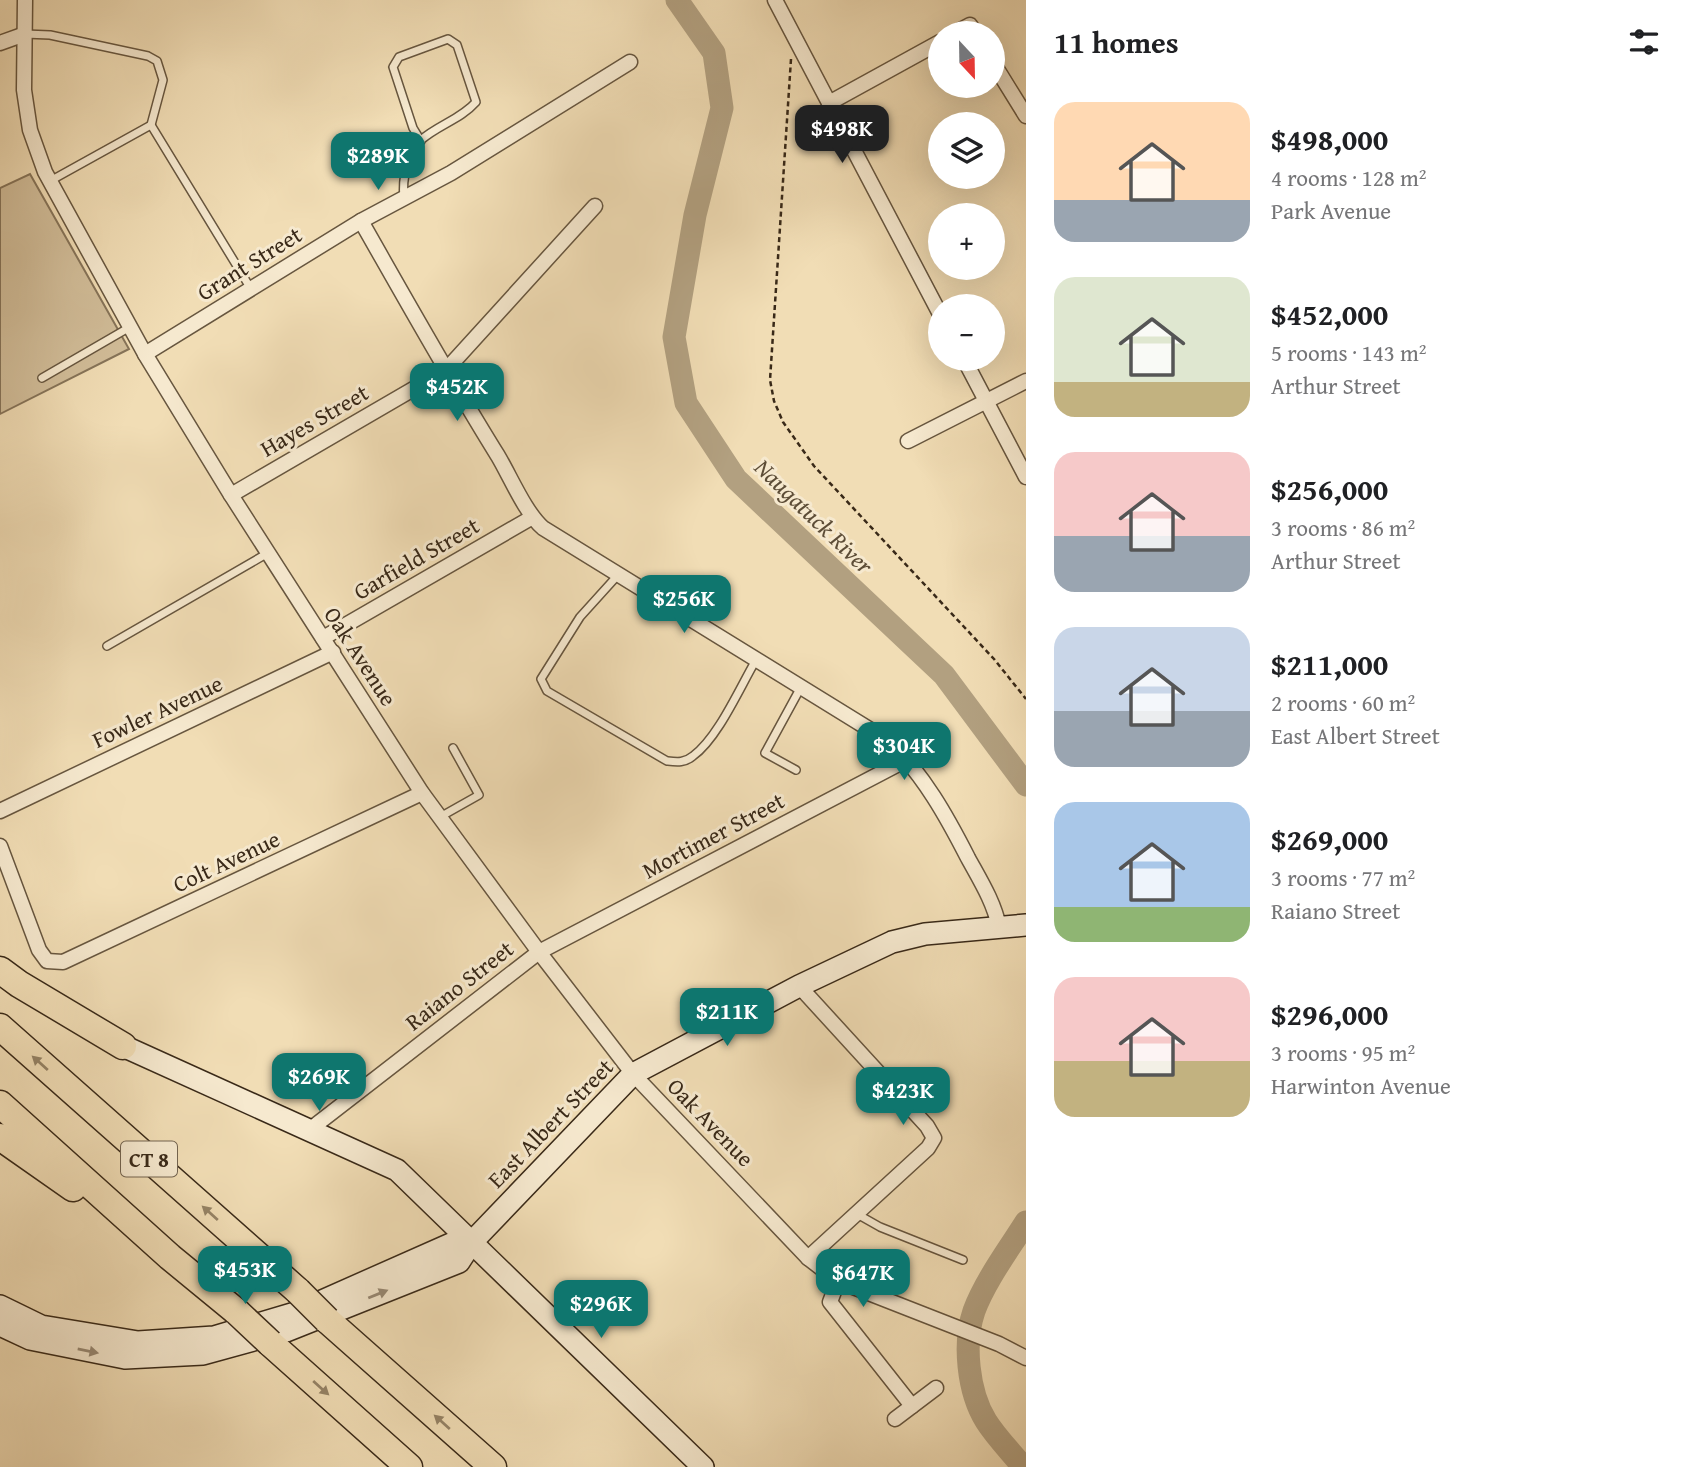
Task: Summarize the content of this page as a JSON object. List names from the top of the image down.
{
  "streets": {
    "highway": ["CT 8"],
    "main road": ["East Albert Street"],
    "street": [
      "Grant Street",
      "Hayes Street",
      "Garfield Street",
      "Oak Avenue",
      "Fowler Avenue",
      "Mortimer Street",
      "Colt Avenue",
      "Raiano Street"
    ]
  },
  "crossings": [
    ["Grant Street", "Oak Avenue"],
    ["Hayes Street", "Oak Avenue"],
    ["Garfield Street", "Oak Avenue"],
    ["Oak Avenue", "Fowler Avenue"],
    ["Oak Avenue", "Mortimer Street"],
    ["Oak Avenue", "Colt Avenue"],
    ["Oak Avenue", "Raiano Street"],
    ["Oak Avenue", "East Albert Street"],
    ["Mortimer Street", "Raiano Street"]
  ],
  "water": ["Naugatuck River"],
  "north": "bottom",
  "page": {
    "heading": "11 homes",
    "map_buttons": ["+", "−"],
    "list": [
      {
        "name": "$498,000",
        "note": "4 rooms · 128 m² · Park Avenue"
      },
      {
        "name": "$452,000",
        "note": "5 rooms · 143 m² · Arthur Street"
      },
      {
        "name": "$256,000",
        "note": "3 rooms · 86 m² · Arthur Street"
      },
      {
        "name": "$211,000",
        "note": "2 rooms · 60 m² · East Albert Street"
      },
      {
        "name": "$269,000",
        "note": "3 rooms · 77 m² · Raiano Street"
      },
      {
        "name": "$296,000",
        "note": "3 rooms · 95 m² · Harwinton Avenue"
      }
    ],
    "price": [
      "$498K",
      "$289K",
      "$452K",
      "$256K",
      "$304K",
      "$211K",
      "$269K",
      "$423K",
      "$453K",
      "$647K",
      "$296K"
    ]
  }
}
